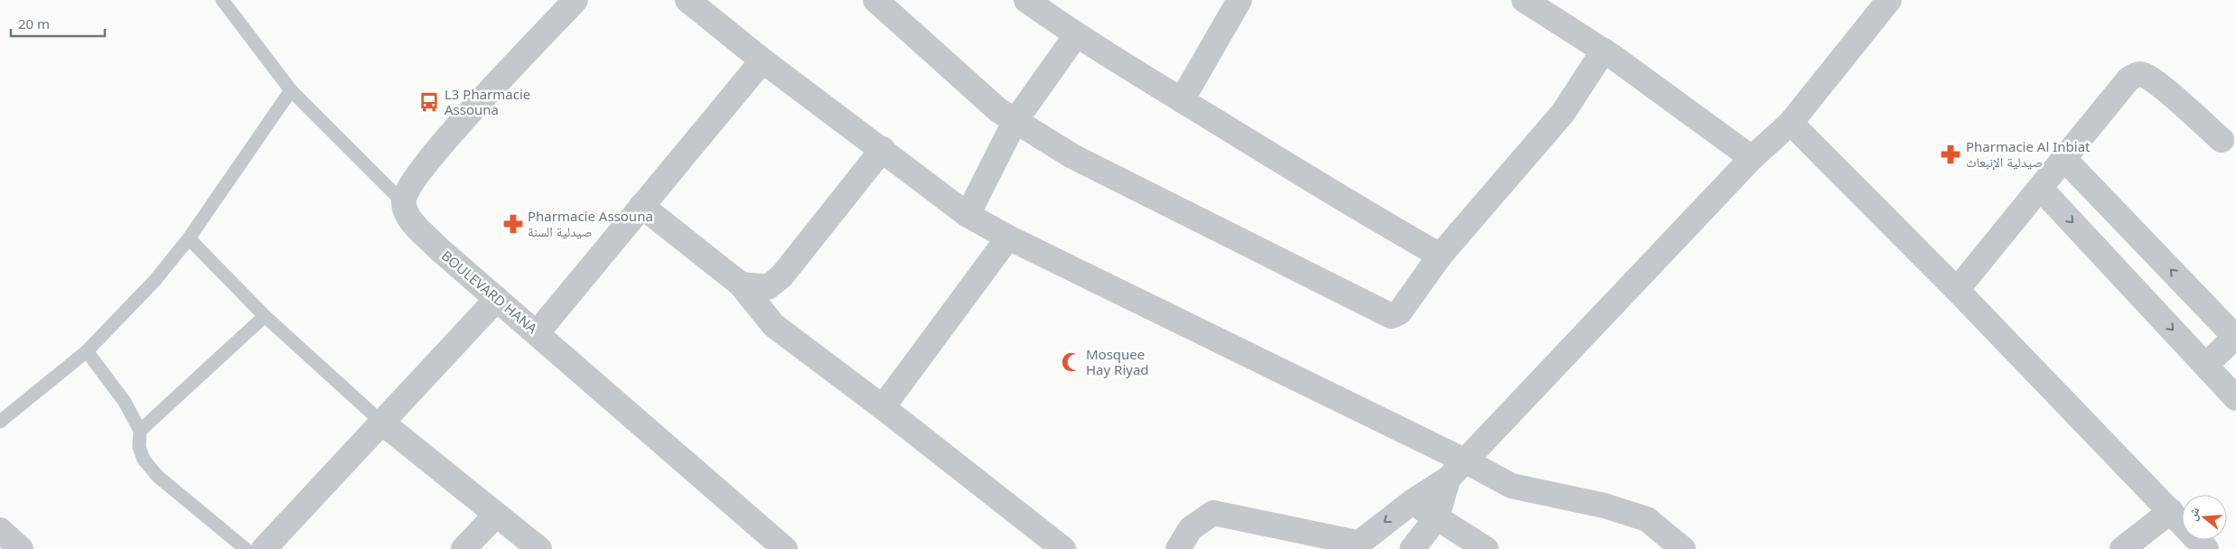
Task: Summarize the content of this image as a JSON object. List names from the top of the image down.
{
  "streets": {
    "street": ["BOULEVARD HANA"]
  },
  "places": {
    "bus stop": ["L3 Pharmacie Assouna"],
    "pharmacy": ["Pharmacie Al Inbiat صيدلية الإنبعاث", "Pharmacie Assouna صيدلية السنة"],
    "mosque": ["Mosquee Hay Riyad"]
  },
  "scale_bar": "20 m",
  "north": "left"
}
